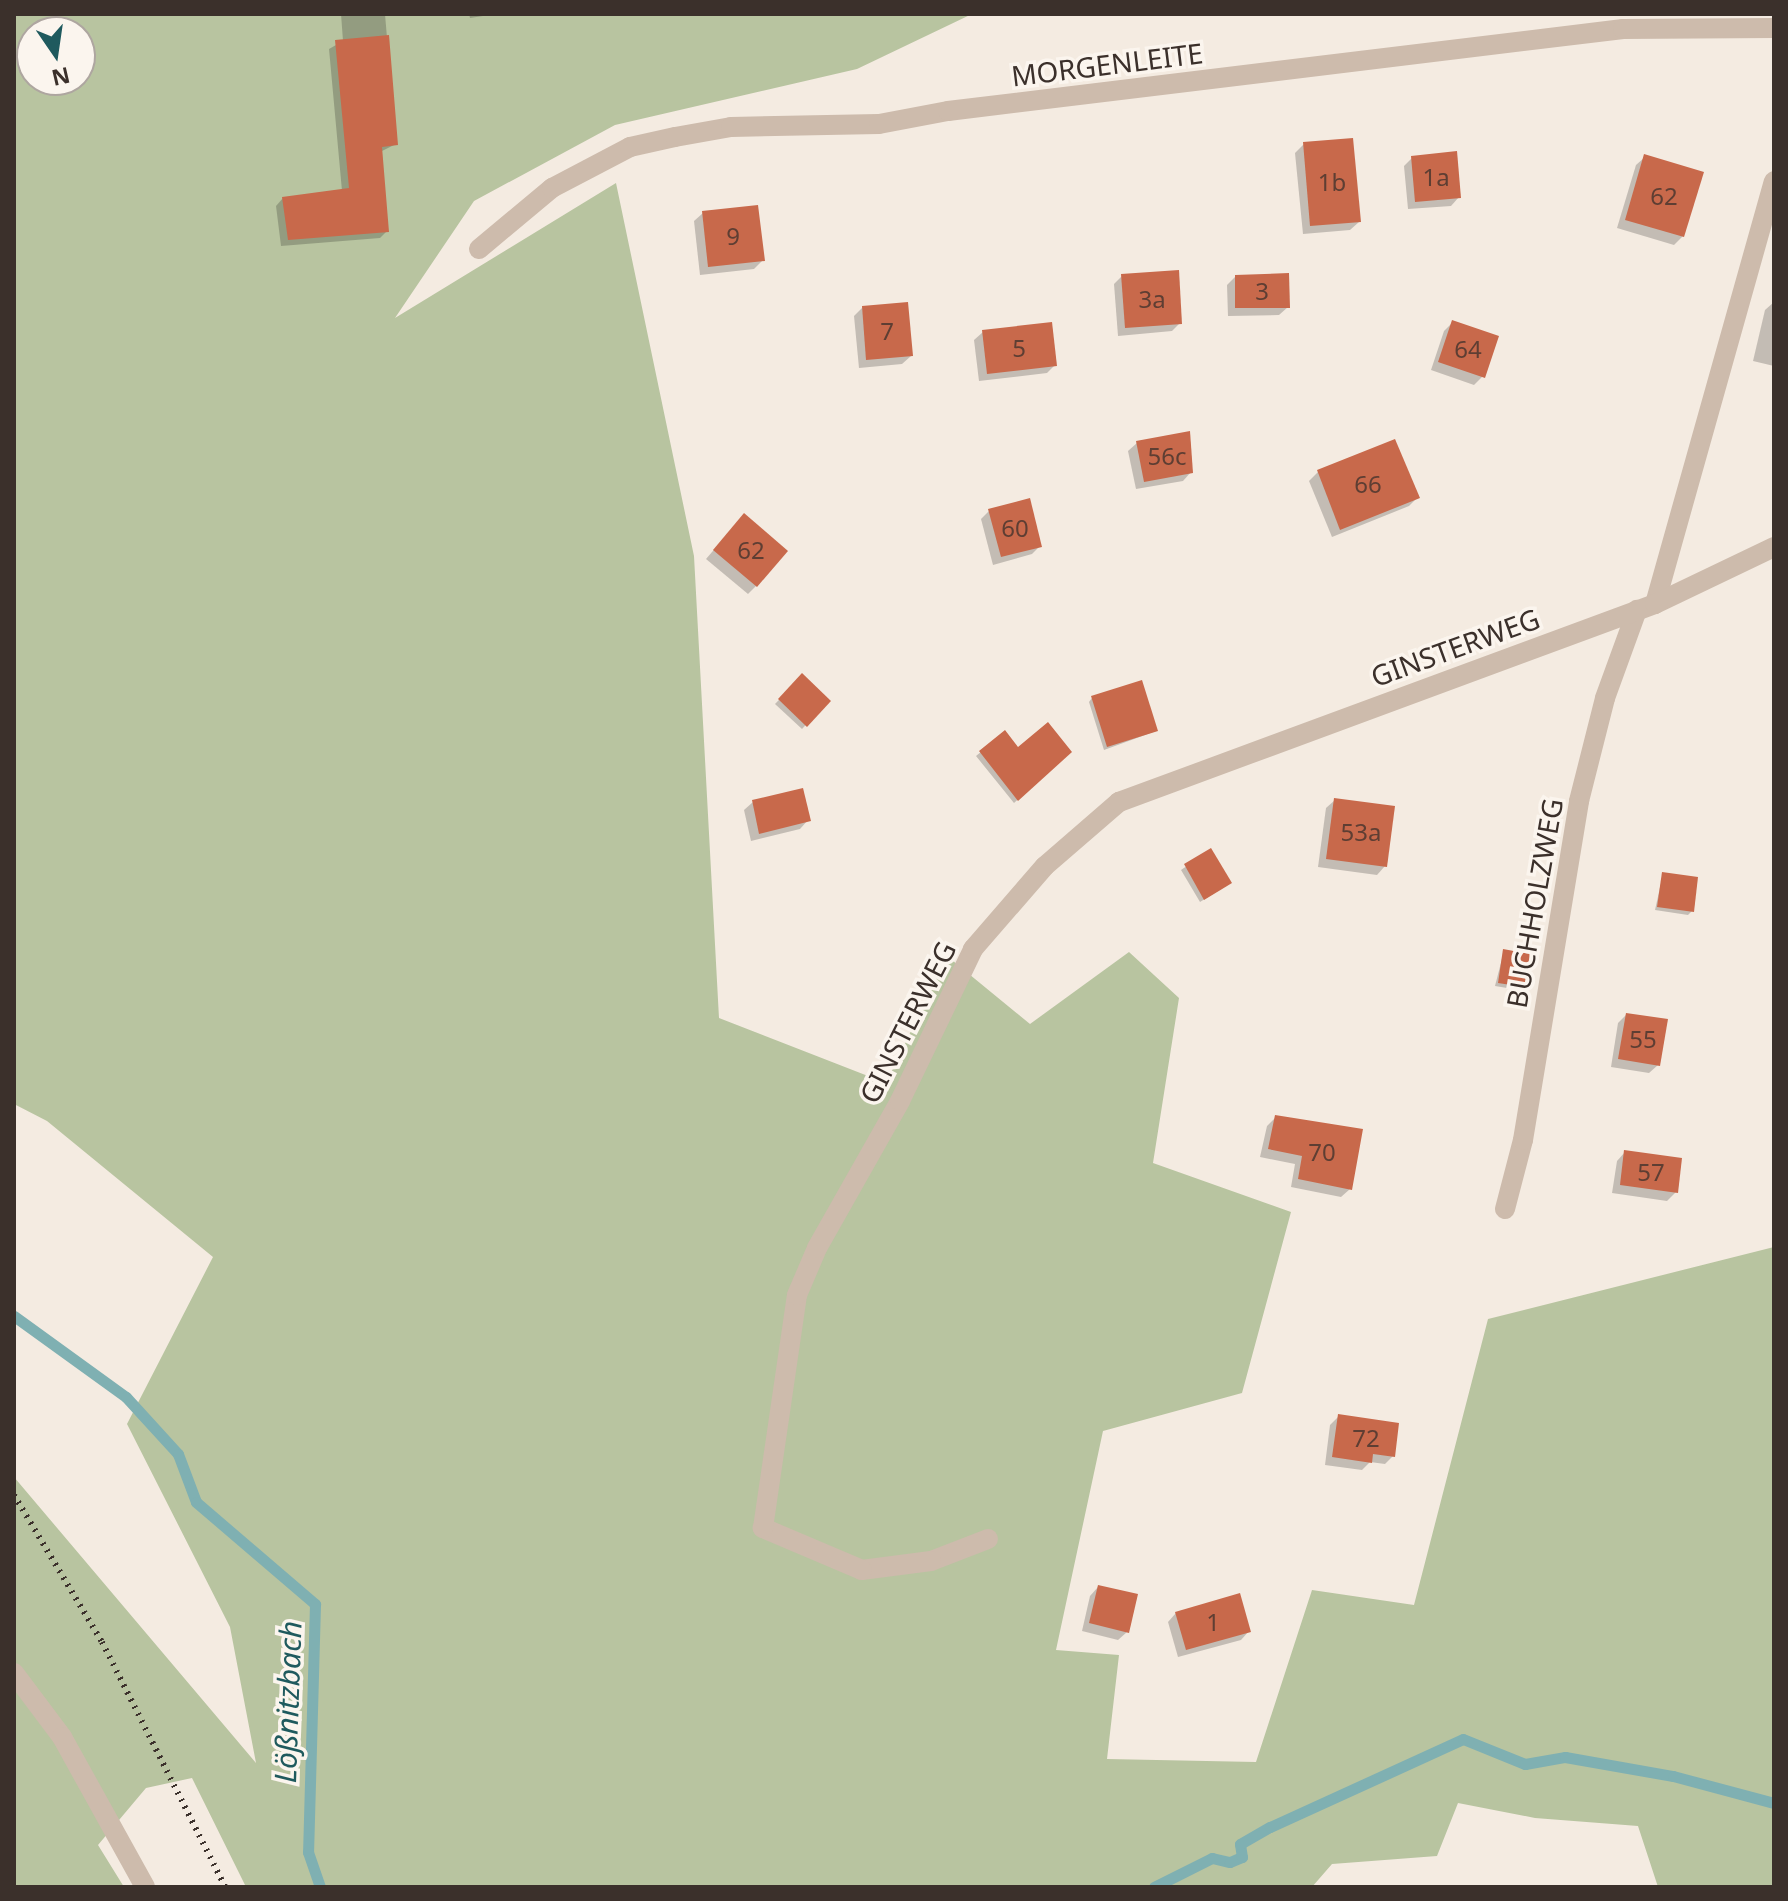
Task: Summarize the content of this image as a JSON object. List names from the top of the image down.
{
  "streets": {
    "street": ["MORGENLEITE", "GINSTERWEG", "BUCHHOLZWEG"]
  },
  "crossings": [
    ["GINSTERWEG", "BUCHHOLZWEG"]
  ],
  "water": ["Lößnitzbach"],
  "house_numbers": [
    "1a",
    "1b",
    "62",
    "9",
    "3",
    "3a",
    "7",
    "5",
    "64",
    "56c",
    "66",
    "60",
    "62",
    "53a",
    "55",
    "70",
    "57",
    "72",
    "1"
  ],
  "north": "bottom"
}
